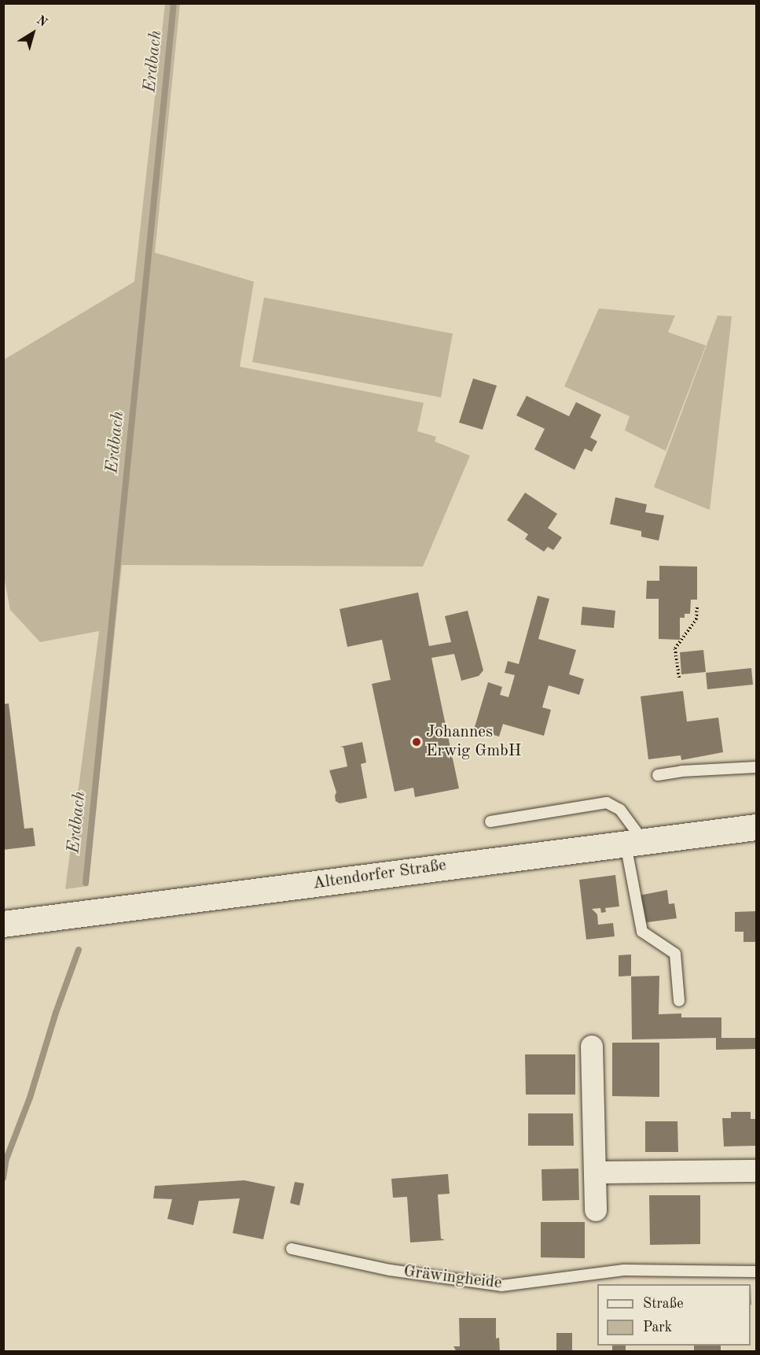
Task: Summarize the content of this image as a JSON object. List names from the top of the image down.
{
  "streets": {
    "street": ["Altendorfer Straße"],
    "lane": ["Gräwingheide"]
  },
  "water": ["Erdbach"],
  "places": ["Johannes Erwig GmbH"],
  "legend": ["Straße", "Park"],
  "north": "top right"
}
